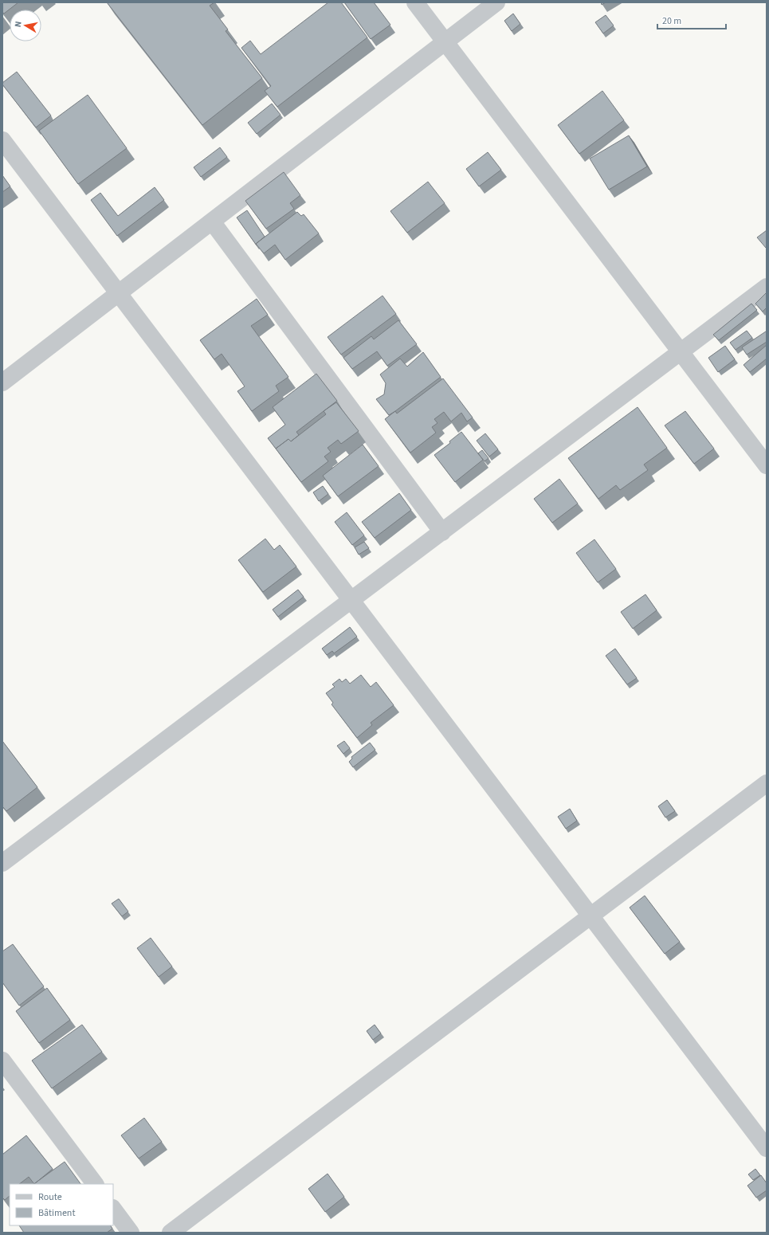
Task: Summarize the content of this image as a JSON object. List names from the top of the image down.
{
  "legend": ["Route", "Bâtiment"],
  "scale_bar": "20 m",
  "north": "left"
}
